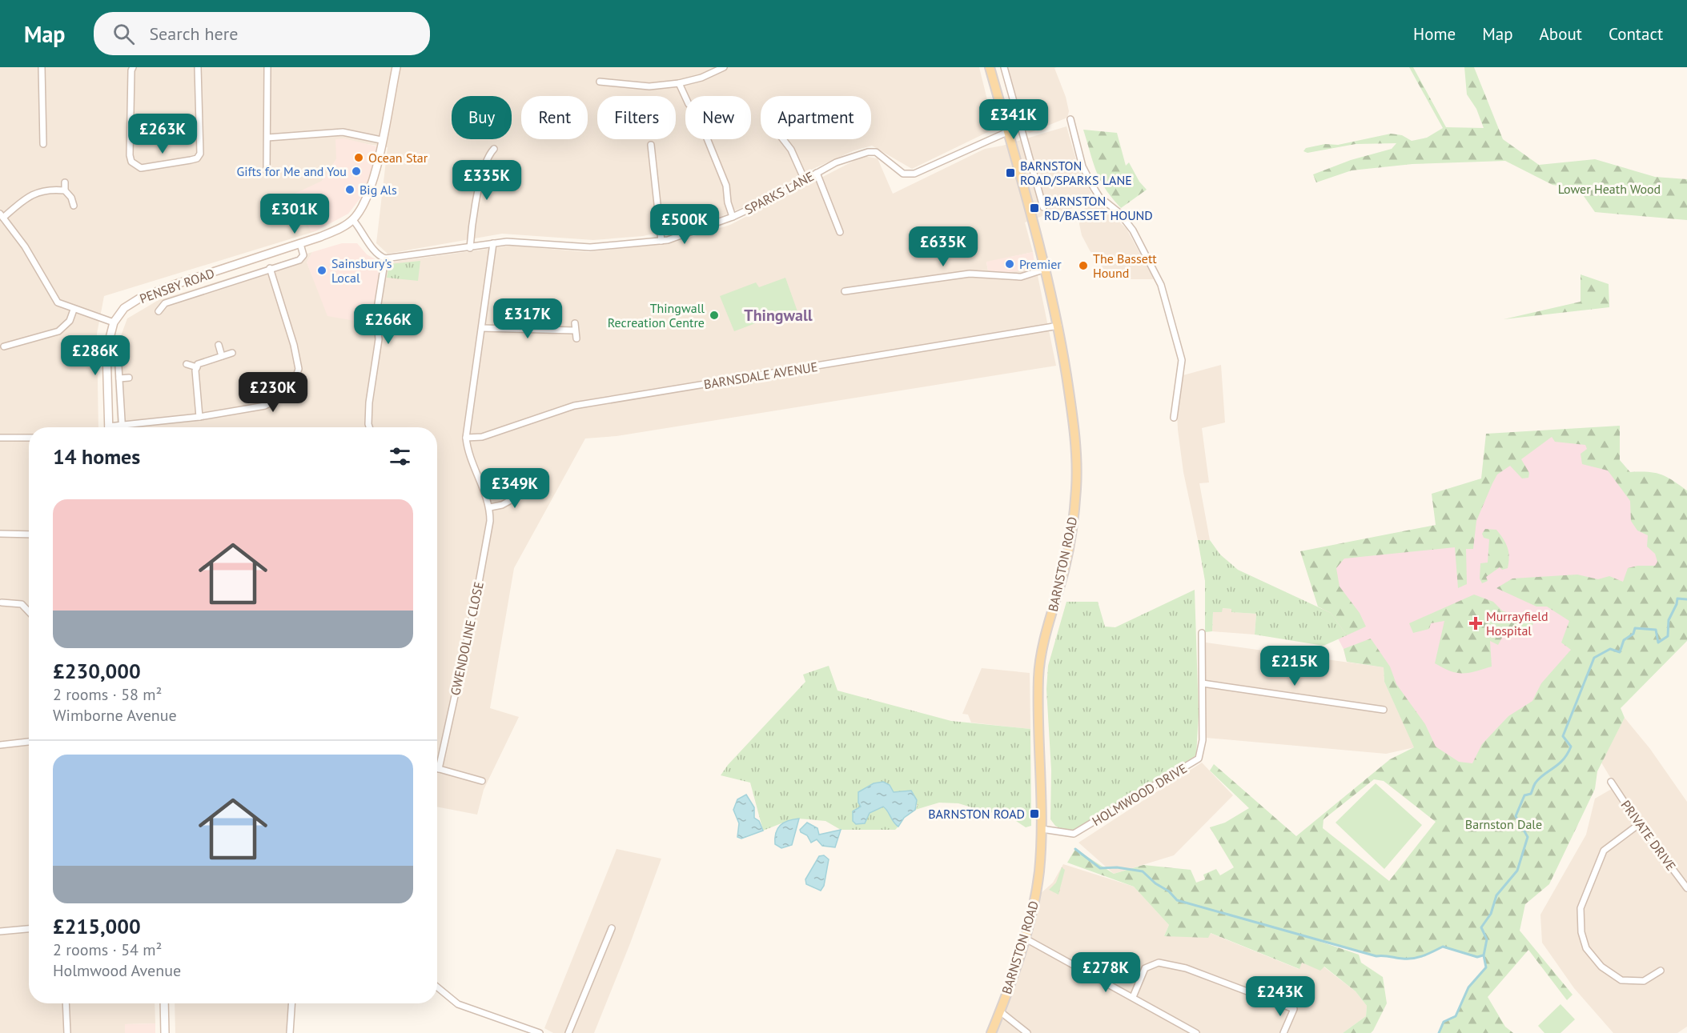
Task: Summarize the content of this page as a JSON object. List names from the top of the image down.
{
  "streets": {
    "main road": ["PENSBY ROAD", "BARNSTON ROAD"],
    "street": [
      "SPARKS LANE",
      "BARNSDALE AVENUE",
      "GWENDOLINE CLOSE",
      "HOLMWOOD DRIVE",
      "PRIVATE DRIVE"
    ]
  },
  "crossings": [
    ["SPARKS LANE", "BARNSTON ROAD"],
    ["BARNSDALE AVENUE", "BARNSTON ROAD"],
    ["BARNSTON ROAD", "HOLMWOOD DRIVE"]
  ],
  "districts": ["Thingwall"],
  "parks": ["Lower Heath Wood", "Barnston Dale"],
  "places": {
    "other": [
      "Ocean Star",
      "Gifts for Me and You",
      "Big Als",
      "Premier",
      "The Bassett Hound",
      "Sainsbury's Local",
      "Thingwall Recreation Centre"
    ],
    "transit": ["BARNSTON ROAD/SPARKS LANE", "BARNSTON RD/BASSET HOUND", "BARNSTON ROAD"],
    "health": ["Murrayfield Hospital"]
  },
  "page": {
    "header": "Map",
    "search": "Search here",
    "nav": [
      "Home",
      "Map",
      "About",
      "Contact"
    ],
    "chip": [
      "Buy",
      "Rent",
      "Filters",
      "New",
      "Apartment"
    ],
    "price": [
      "£341K",
      "£263K",
      "£335K",
      "£301K",
      "£500K",
      "£635K",
      "£317K",
      "£266K",
      "£286K",
      "£230K",
      "£349K",
      "£215K",
      "£278K",
      "£243K"
    ],
    "heading": "14 homes",
    "list": [
      {
        "name": "£230,000",
        "note": "2 rooms · 58 m² · Wimborne Avenue"
      },
      {
        "name": "£215,000",
        "note": "2 rooms · 54 m² · Holmwood Avenue"
      }
    ]
  }
}
